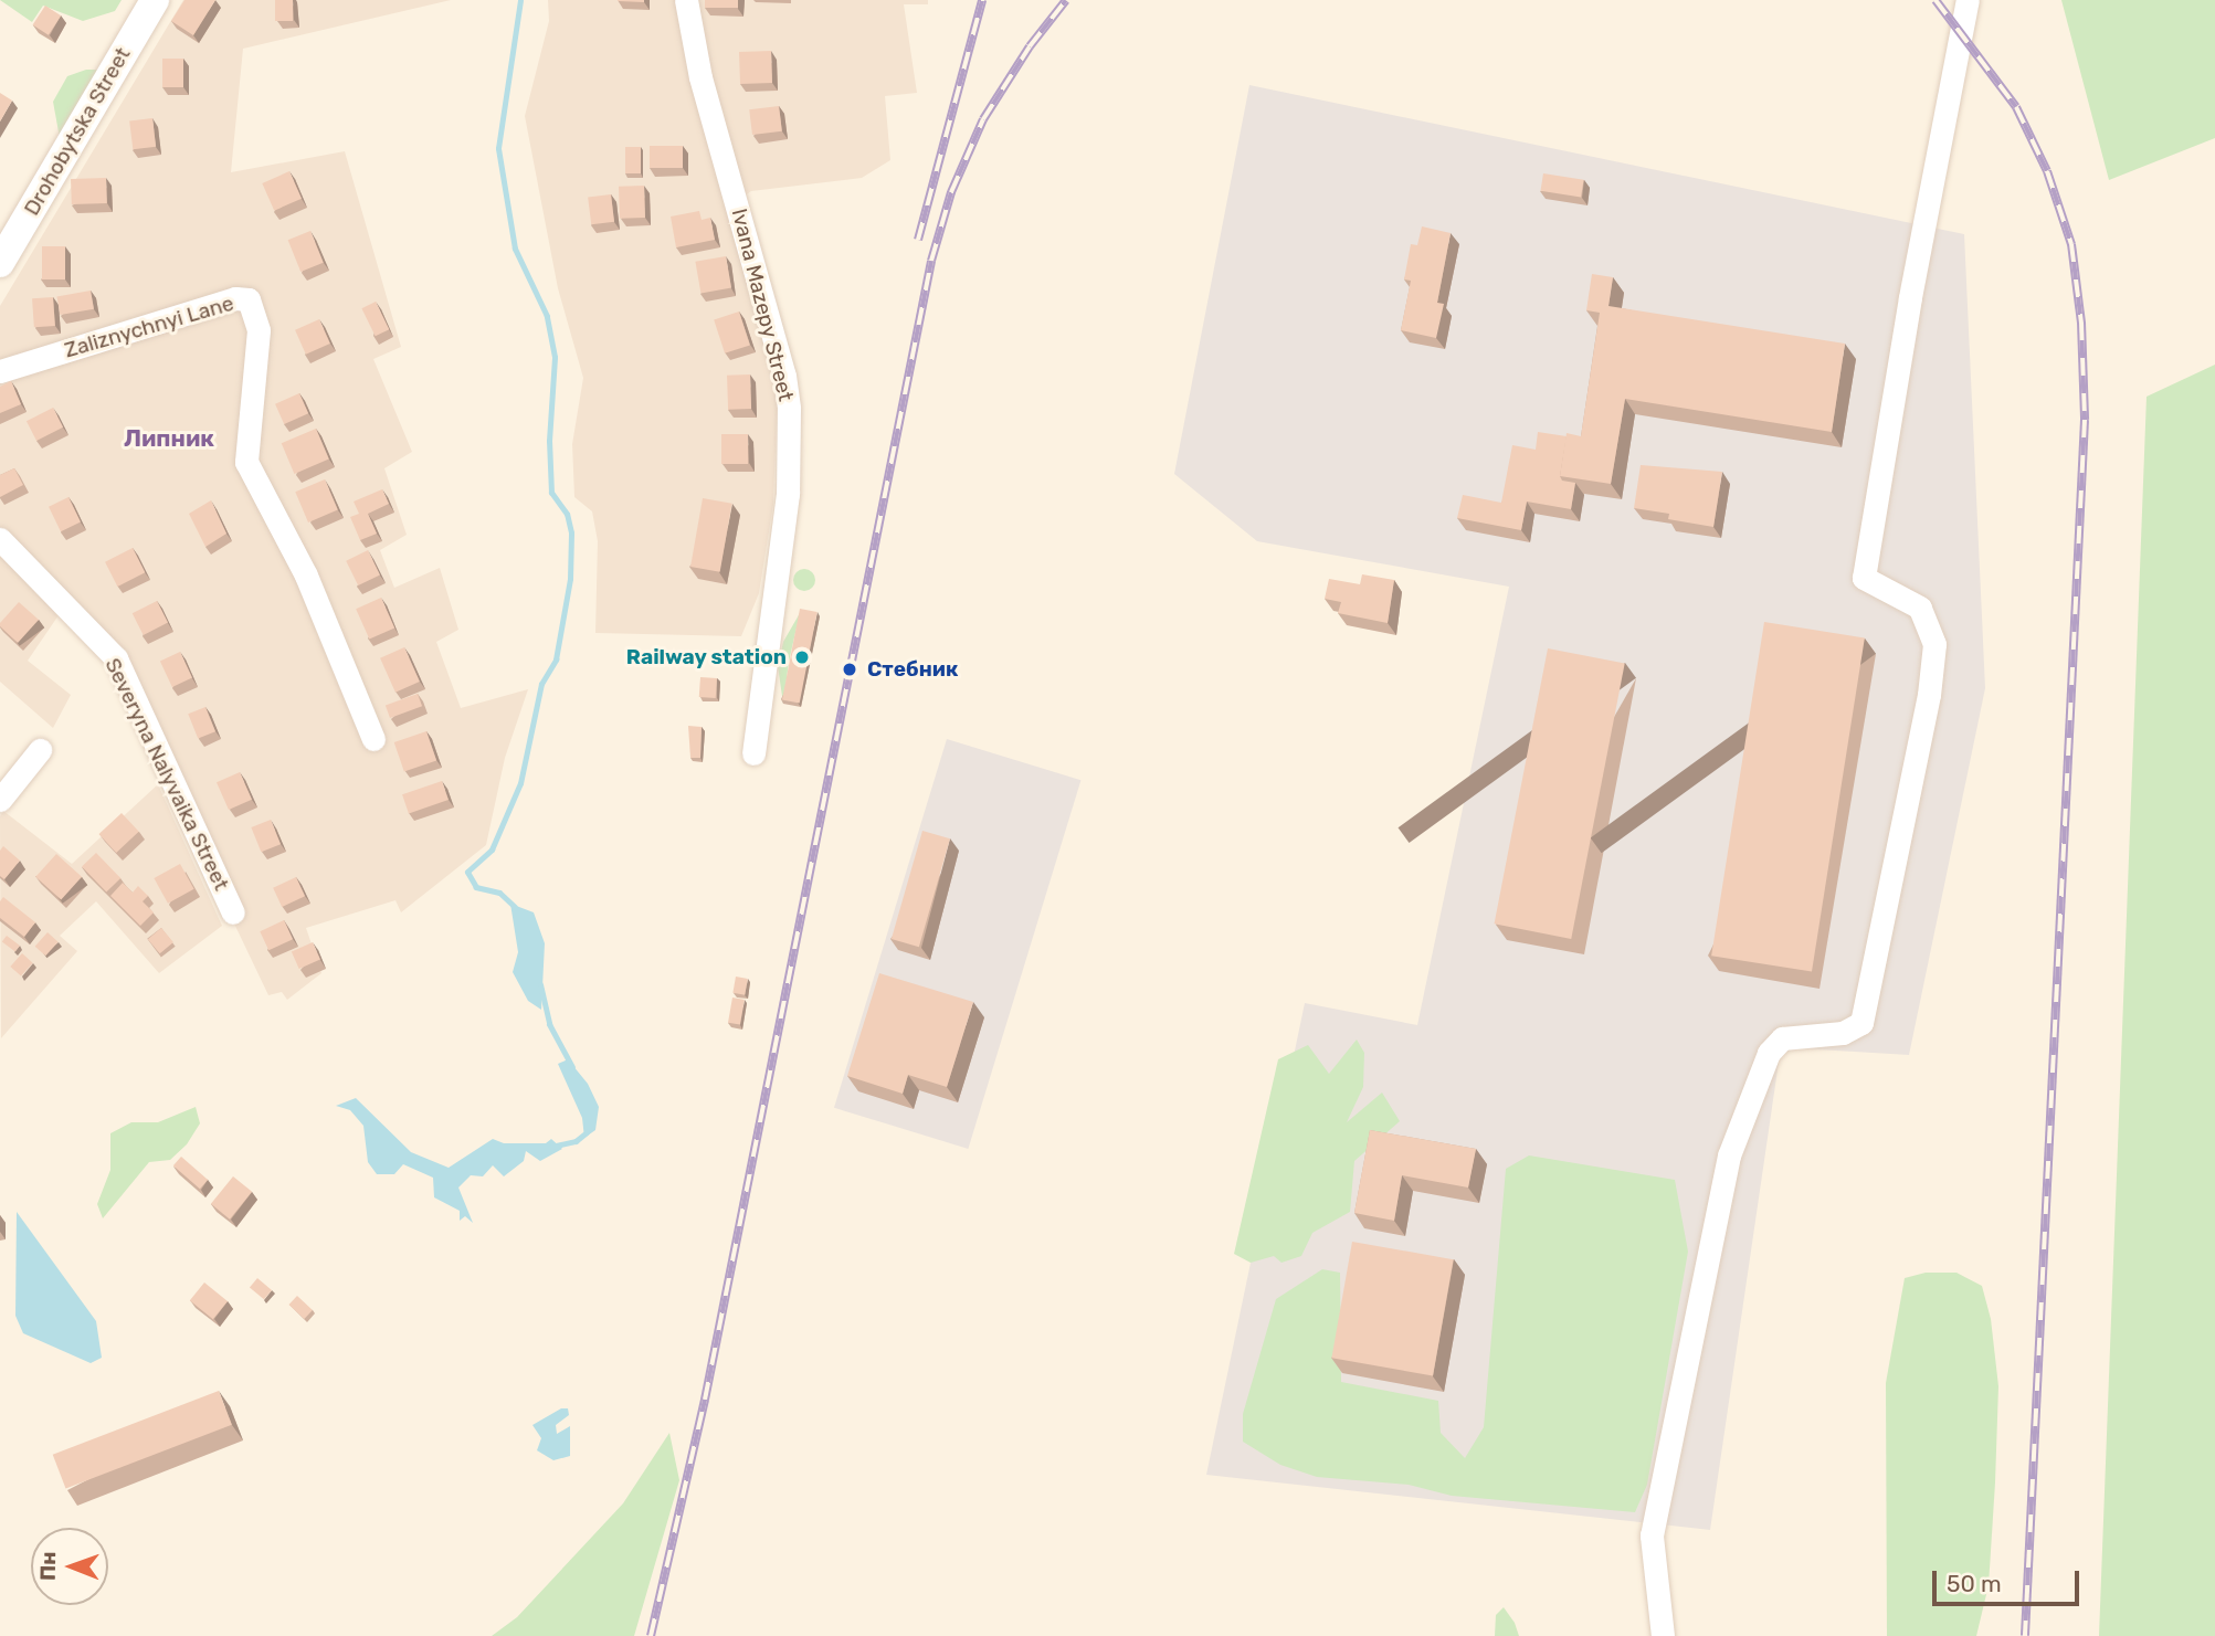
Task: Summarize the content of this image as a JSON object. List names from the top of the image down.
{
  "streets": {
    "street": [
      "Drohobytska Street",
      "Ivana Mazepy Street",
      "Zaliznychnyi Lane",
      "Severyna Nalyvaika Street"
    ]
  },
  "districts": ["Липник"],
  "places": ["Railway station", "Стебник"],
  "scale_bar": "50 m",
  "north": "left"
}
